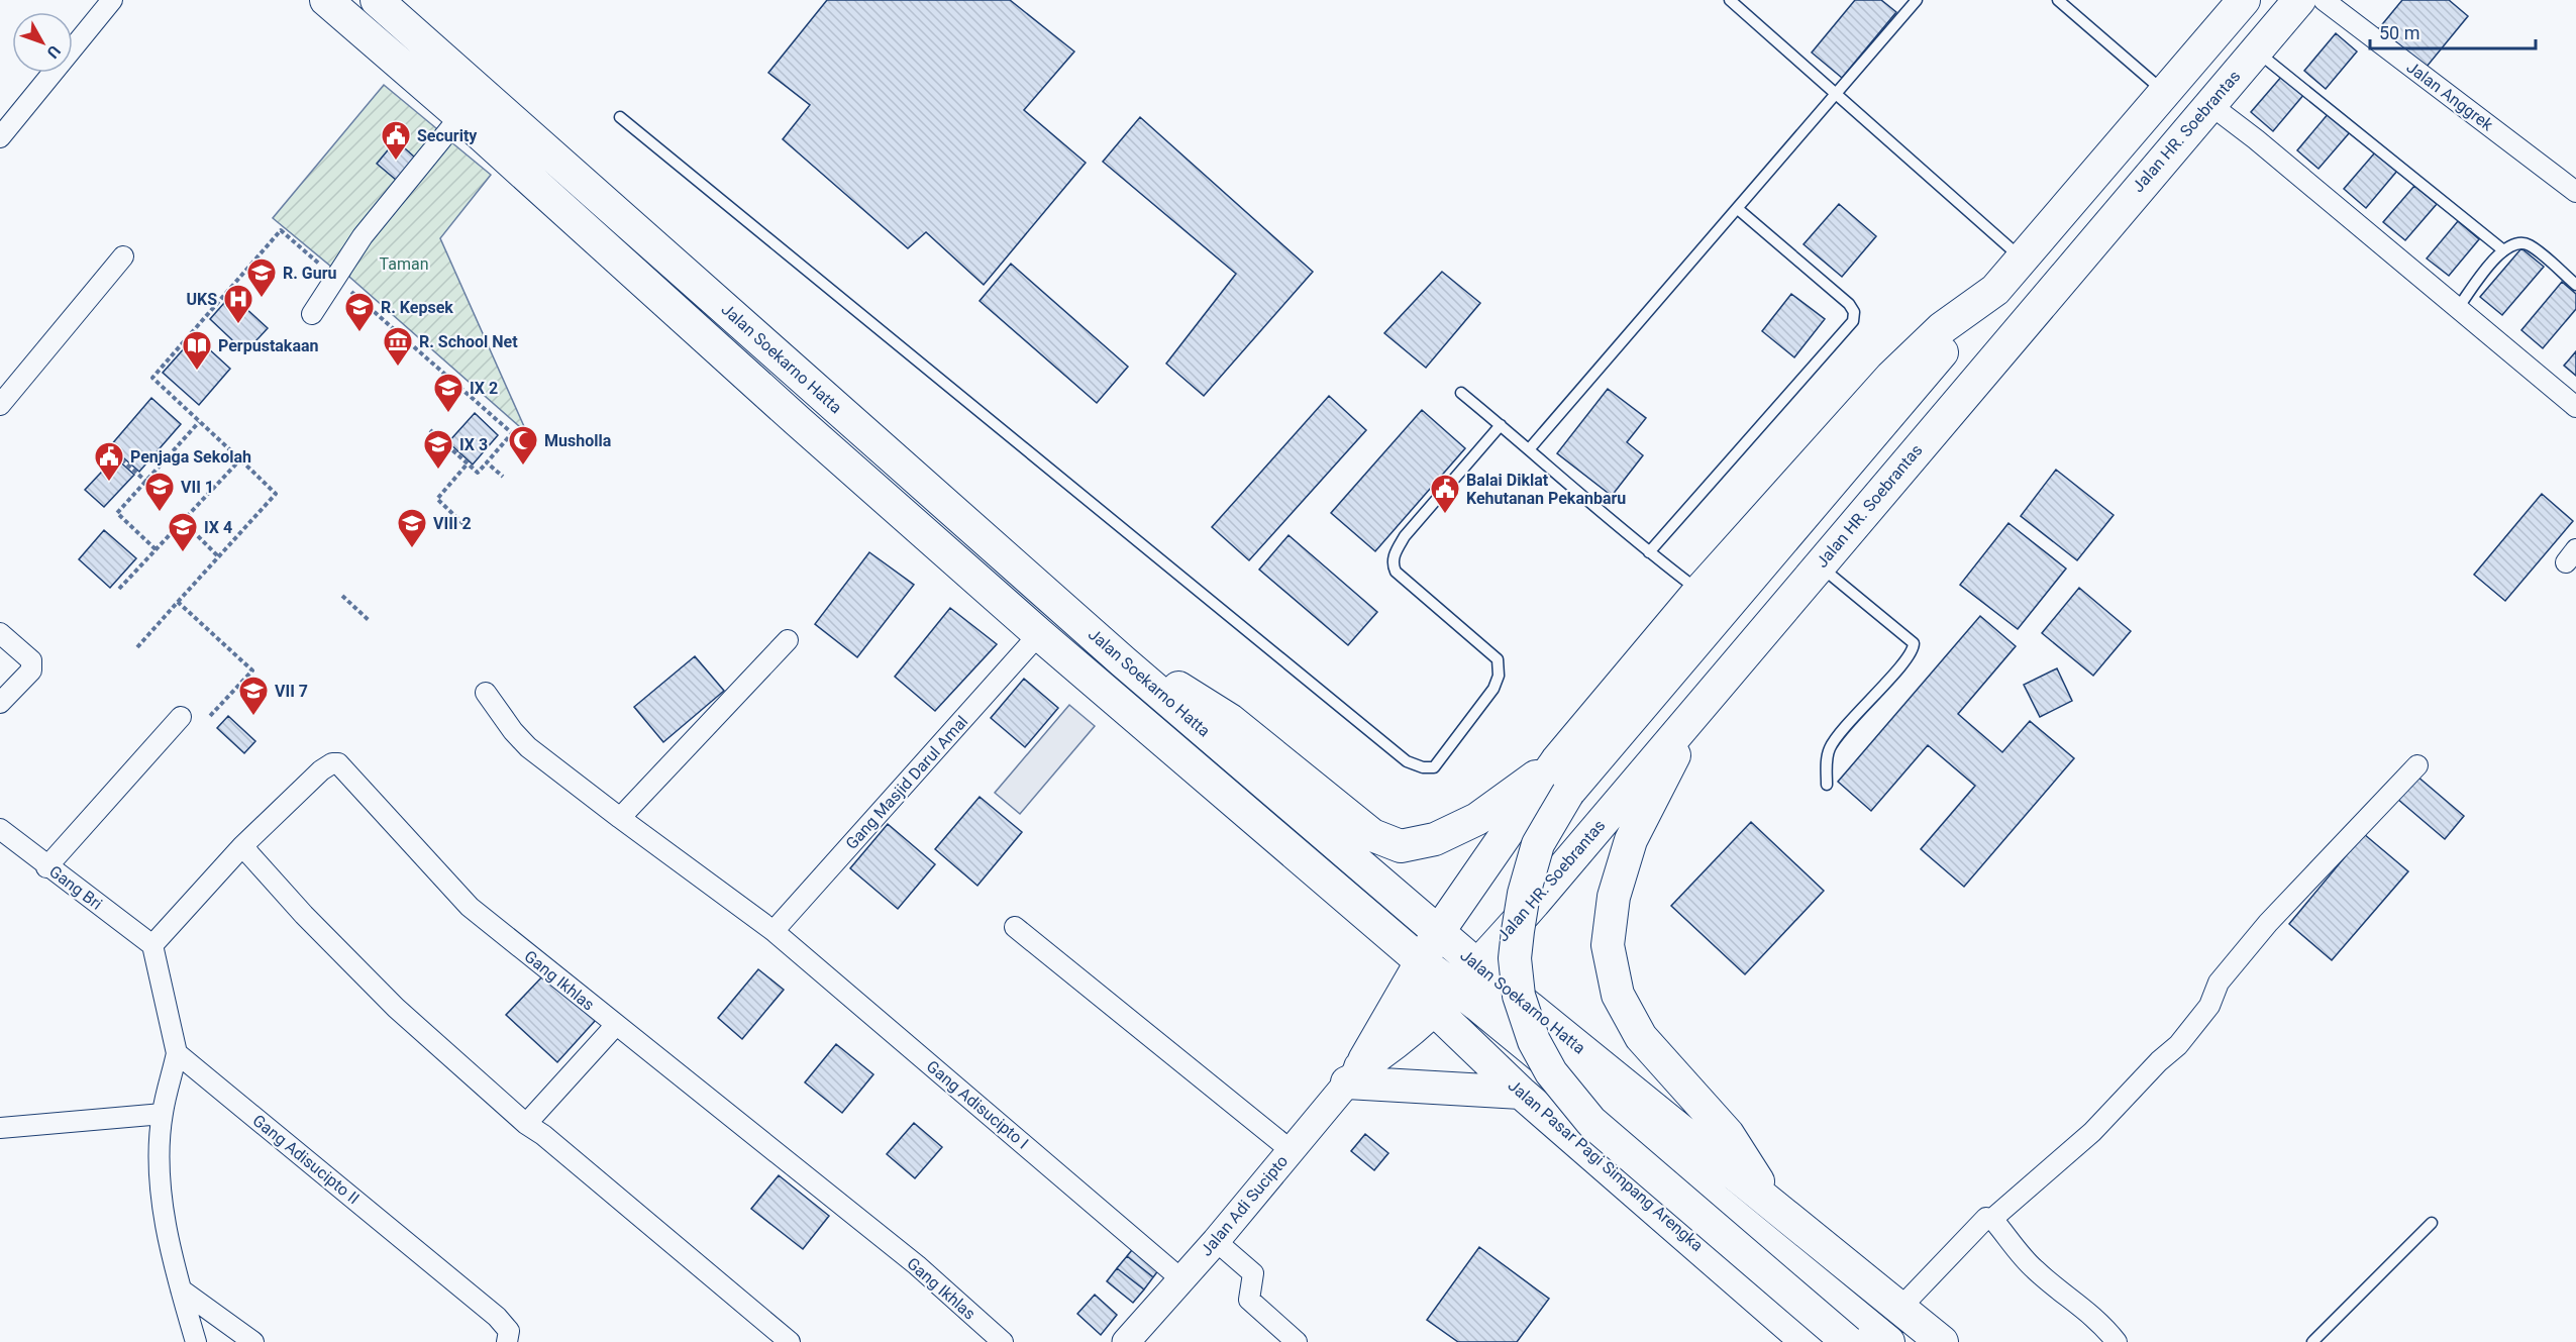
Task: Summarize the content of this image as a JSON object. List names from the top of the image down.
{
  "streets": {
    "main road": [
      "Jalan HR. Soebrantas",
      "Jalan Soekarno Hatta",
      "Jalan Pasar Pagi Simpang Arengka",
      "Jalan Adi Sucipto"
    ],
    "street": [
      "Jalan Anggrek",
      "Gang Masjid Darul Amal",
      "Gang Bri",
      "Gang Ikhlas",
      "Gang Adisucipto I",
      "Gang Adisucipto II"
    ]
  },
  "crossings": [
    ["Jalan HR. Soebrantas", "Jalan Soekarno Hatta"],
    ["Jalan HR. Soebrantas", "Jalan Pasar Pagi Simpang Arengka"],
    ["Jalan HR. Soebrantas", "Jalan Adi Sucipto"],
    ["Jalan Soekarno Hatta", "Gang Masjid Darul Amal"],
    ["Jalan Soekarno Hatta", "Jalan Pasar Pagi Simpang Arengka"],
    ["Jalan Soekarno Hatta", "Jalan Adi Sucipto"],
    ["Gang Masjid Darul Amal", "Gang Adisucipto I"],
    ["Gang Bri", "Gang Ikhlas"],
    ["Gang Adisucipto I", "Jalan Adi Sucipto"],
    ["Jalan Pasar Pagi Simpang Arengka", "Jalan Adi Sucipto"]
  ],
  "parks": ["Taman"],
  "places": {
    "public building": ["Security", "Penjaga Sekolah", "Balai Diklat Kehutanan Pekanbaru"],
    "school or university": [
      "R. Guru",
      "R. Kepsek",
      "IX 2",
      "IX 3",
      "VII 1",
      "VIII 2",
      "IX 4",
      "VII 7"
    ],
    "hospital": ["UKS"],
    "museum": ["R. School Net"],
    "library": ["Perpustakaan"],
    "mosque": ["Musholla"]
  },
  "scale_bar": "50 m",
  "north": "bottom right"
}
